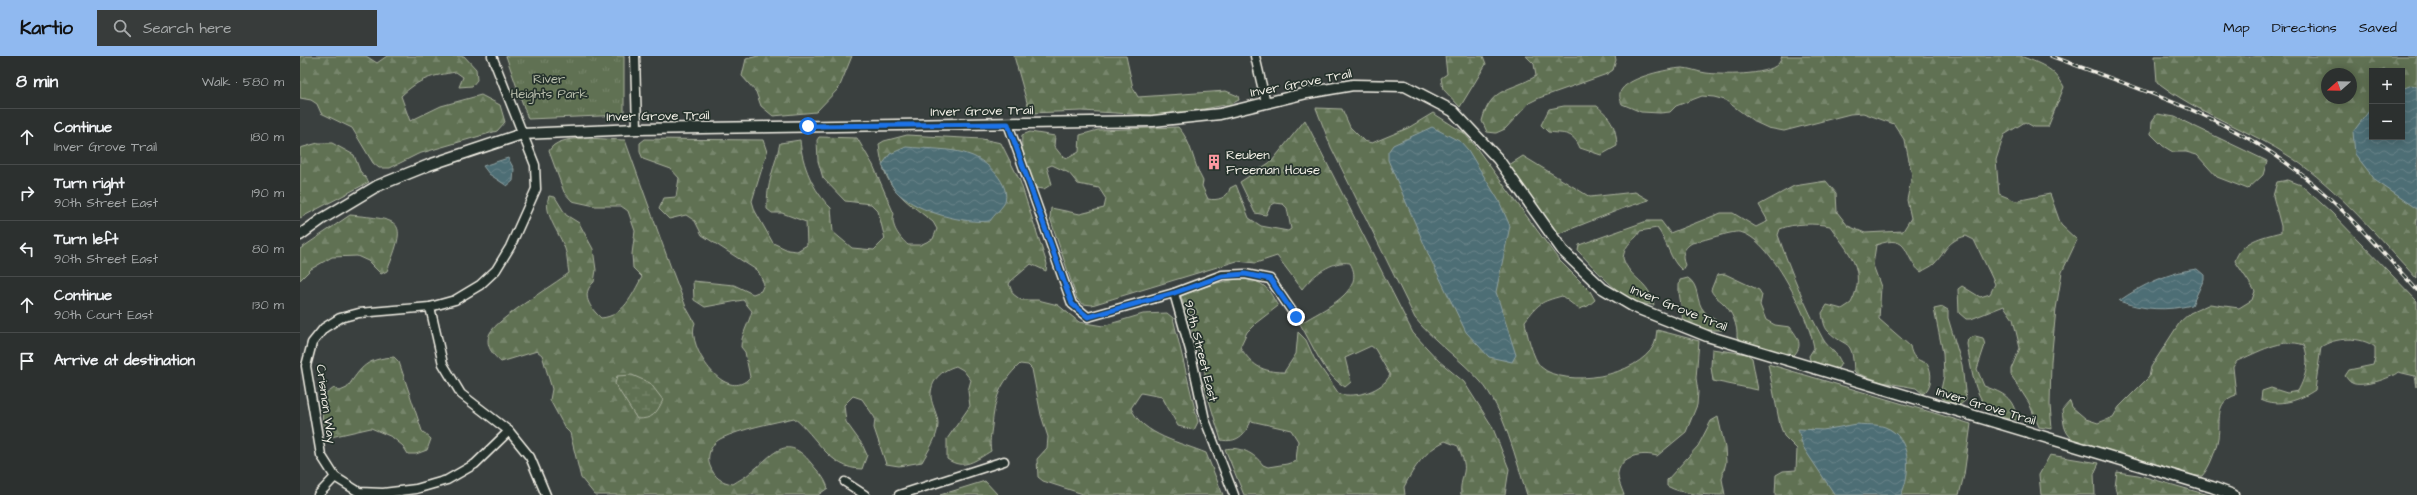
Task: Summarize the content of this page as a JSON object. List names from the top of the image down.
{
  "streets": {
    "street": ["Inver Grove Trail", "90th Street East", "Crismon Way"]
  },
  "crossings": [
    ["Inver Grove Trail", "90th Street East"],
    ["Inver Grove Trail", "Crismon Way"]
  ],
  "parks": ["River Heights Park"],
  "places": {
    "building": ["Reuben Freeman House"]
  },
  "north": "left",
  "page": {
    "header": "Kartio",
    "search": "Search here",
    "nav": ["Map", "Directions", "Saved"],
    "heading": ["8 min", "Walk · 580 m"],
    "map_buttons": ["+", "−"],
    "list": [
      ["Continue", "Inver Grove Trail", "180 m"],
      ["Turn right", "90th Street East", "190 m"],
      ["Turn left", "90th Street East", "80 m"],
      ["Continue", "90th Court East", "130 m"],
      "Arrive at destination"
    ]
  }
}
